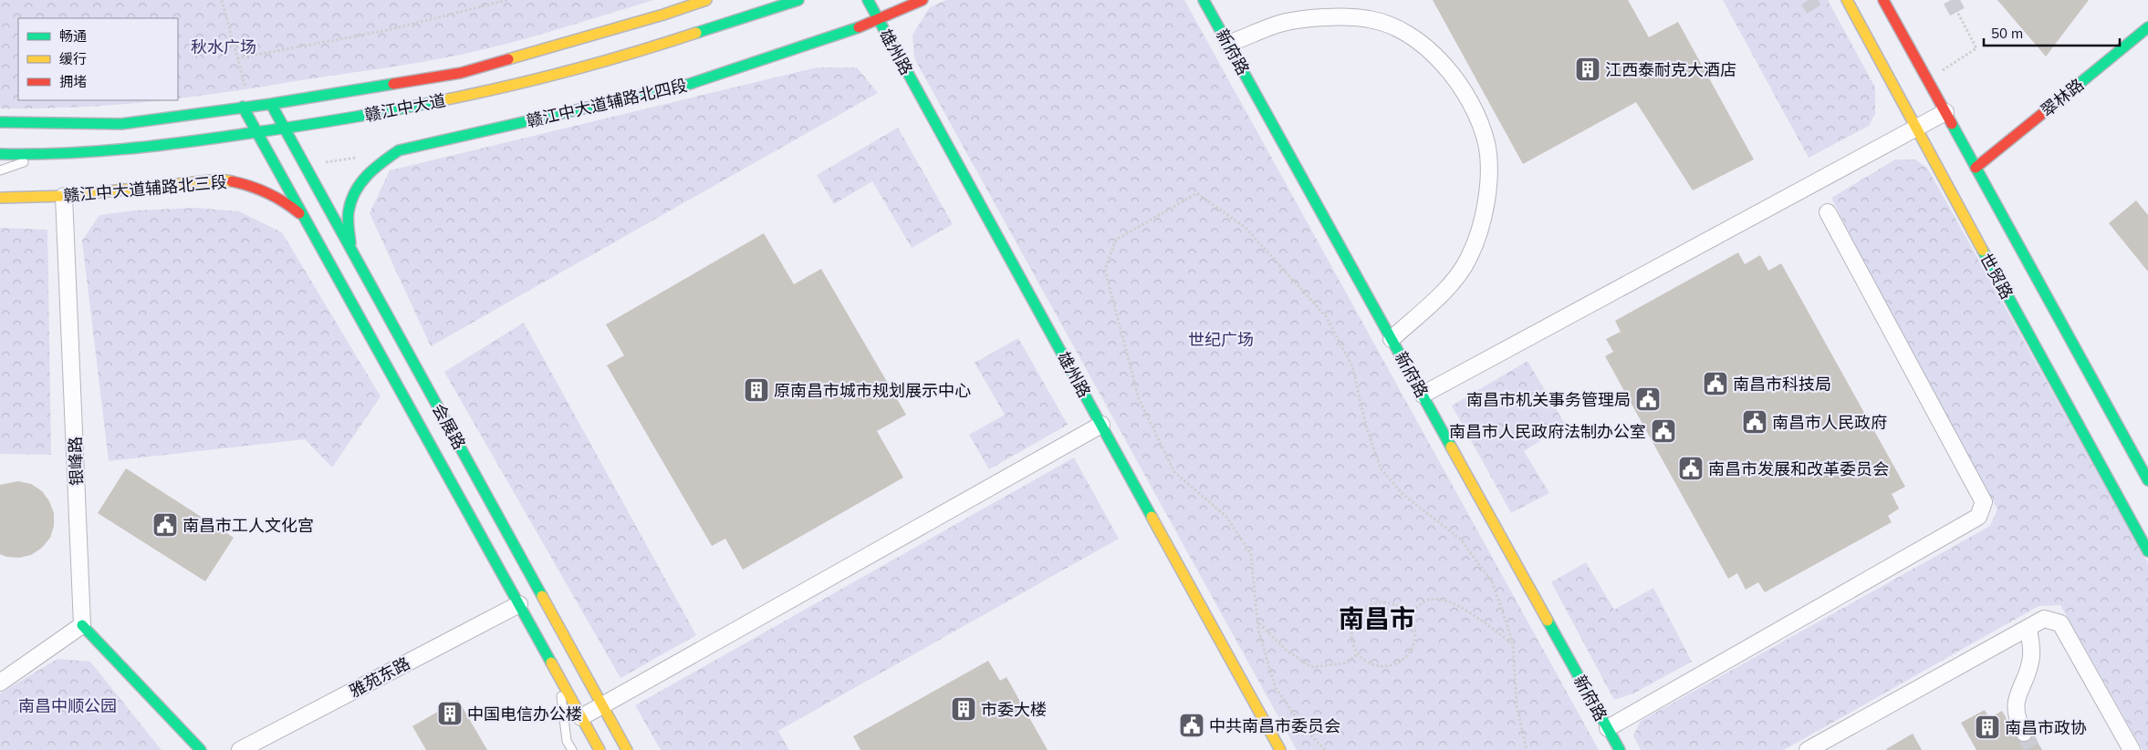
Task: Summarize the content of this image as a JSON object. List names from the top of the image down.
{
  "streets": {
    "main road": [
      "雄州路",
      "新府路",
      "翠林路",
      "赣江中大道辅路北四段",
      "赣江中大道",
      "赣江中大道辅路北三段",
      "世贸路",
      "会展路"
    ],
    "street": ["银峰路", "雅苑东路"]
  },
  "crossings": [
    ["雄州路", "赣江中大道辅路北四段"],
    ["赣江中大道辅路北四段", "会展路"],
    ["赣江中大道", "会展路"],
    ["赣江中大道辅路北三段", "会展路"],
    ["赣江中大道辅路北三段", "银峰路"],
    ["会展路", "雅苑东路"]
  ],
  "districts": ["南昌市"],
  "parks": ["秋水广场", "世纪广场", "南昌中顺公园"],
  "places": {
    "building": [
      "江西泰耐克大酒店",
      "原南昌市城市规划展示中心",
      "市委大楼",
      "中国电信办公楼",
      "南昌市政协"
    ],
    "public building": [
      "南昌市科技局",
      "南昌市机关事务管理局",
      "南昌市人民政府",
      "南昌市人民政府法制办公室",
      "南昌市发展和改革委员会",
      "南昌市工人文化宫",
      "中共南昌市委员会"
    ]
  },
  "legend": ["畅通", "缓行", "拥堵"],
  "scale_bar": "50 m"
}
